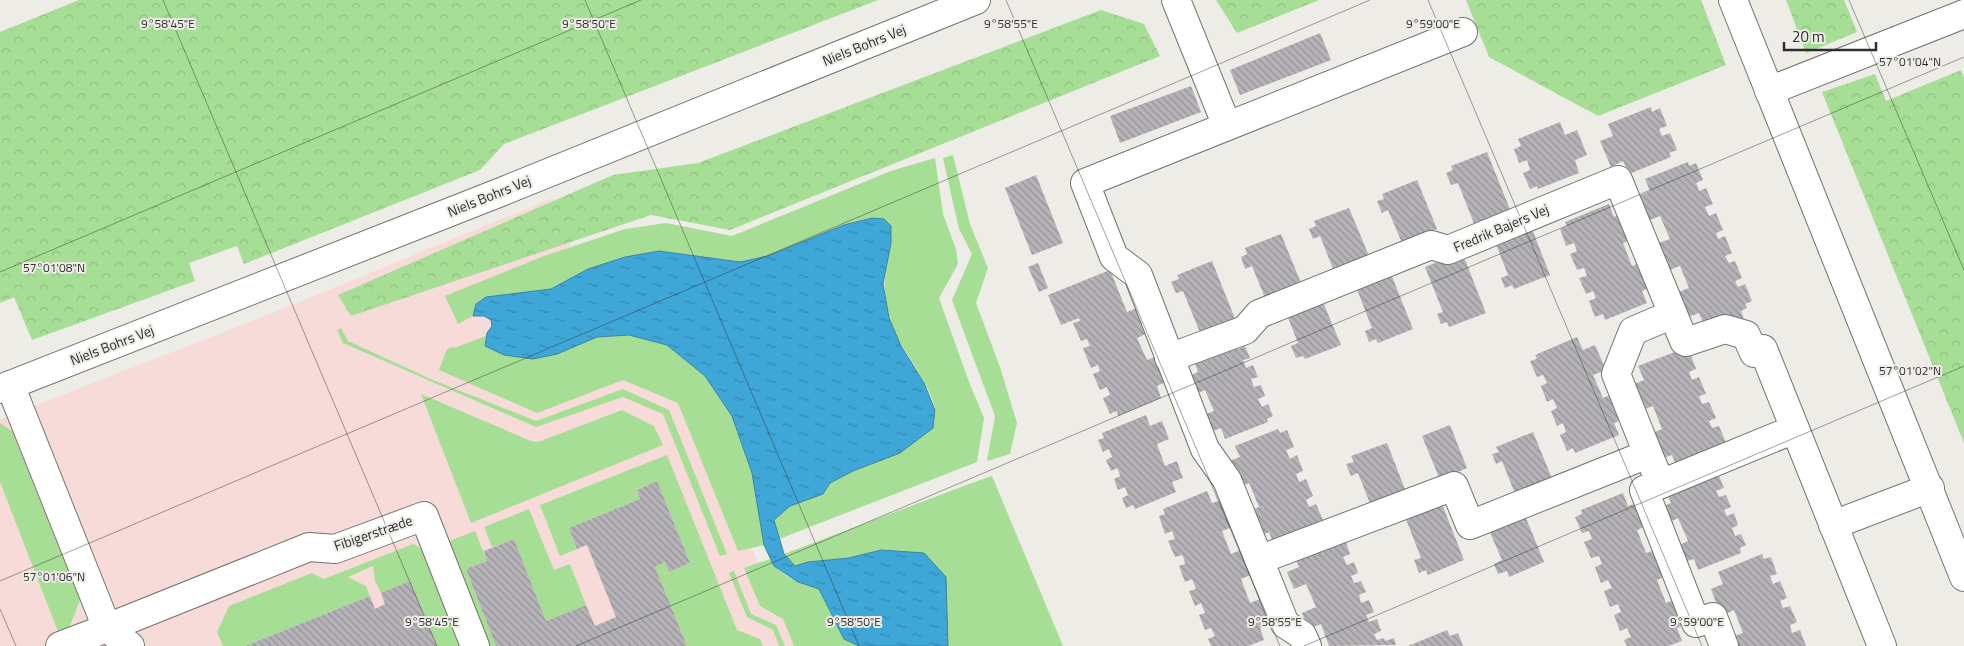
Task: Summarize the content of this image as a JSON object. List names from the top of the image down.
{
  "streets": {
    "street": ["Niels Bohrs Vej", "Fredrik Bajers Vej", "Fibigerstræde"]
  },
  "scale_bar": "20 m",
  "coordinates": [
    "9°58'45\"E",
    "9°58'50\"E",
    "9°58'55\"E",
    "9°59'00\"E",
    "57°01'04\"N",
    "57°01'08\"N",
    "57°01'02\"N",
    "57°01'06\"N"
  ]
}
